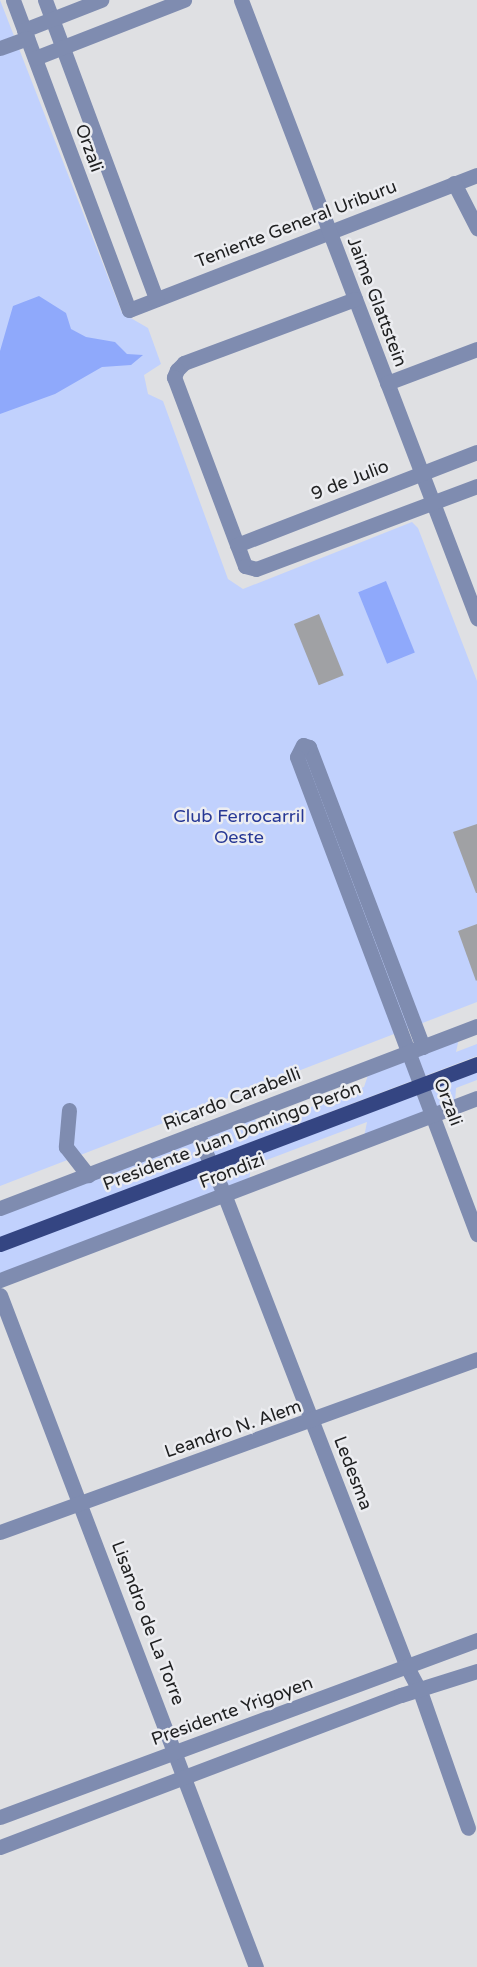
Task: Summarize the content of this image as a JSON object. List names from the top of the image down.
{
  "streets": {
    "main road": ["Presidente Juan Domingo Perón"],
    "street": [
      "Orzali",
      "Teniente General Uriburu",
      "Jaime Glattstein",
      "9 de Julio",
      "Ricardo Carabelli",
      "Frondizi",
      "Leandro N. Alem",
      "Ledesma",
      "Lisandro de La Torre",
      "Presidente Yrigoyen"
    ]
  },
  "crossings": [
    ["Orzali", "Teniente General Uriburu"],
    ["Orzali", "Ricardo Carabelli"],
    ["Orzali", "Presidente Juan Domingo Perón"],
    ["Orzali", "Frondizi"],
    ["Teniente General Uriburu", "Jaime Glattstein"],
    ["Jaime Glattstein", "9 de Julio"],
    ["Ricardo Carabelli", "Ledesma"],
    ["Presidente Juan Domingo Perón", "Ledesma"],
    ["Frondizi", "Ledesma"],
    ["Leandro N. Alem", "Ledesma"],
    ["Leandro N. Alem", "Lisandro de La Torre"],
    ["Ledesma", "Presidente Yrigoyen"],
    ["Lisandro de La Torre", "Presidente Yrigoyen"]
  ],
  "parks": ["Club Ferrocarril Oeste"]
}
